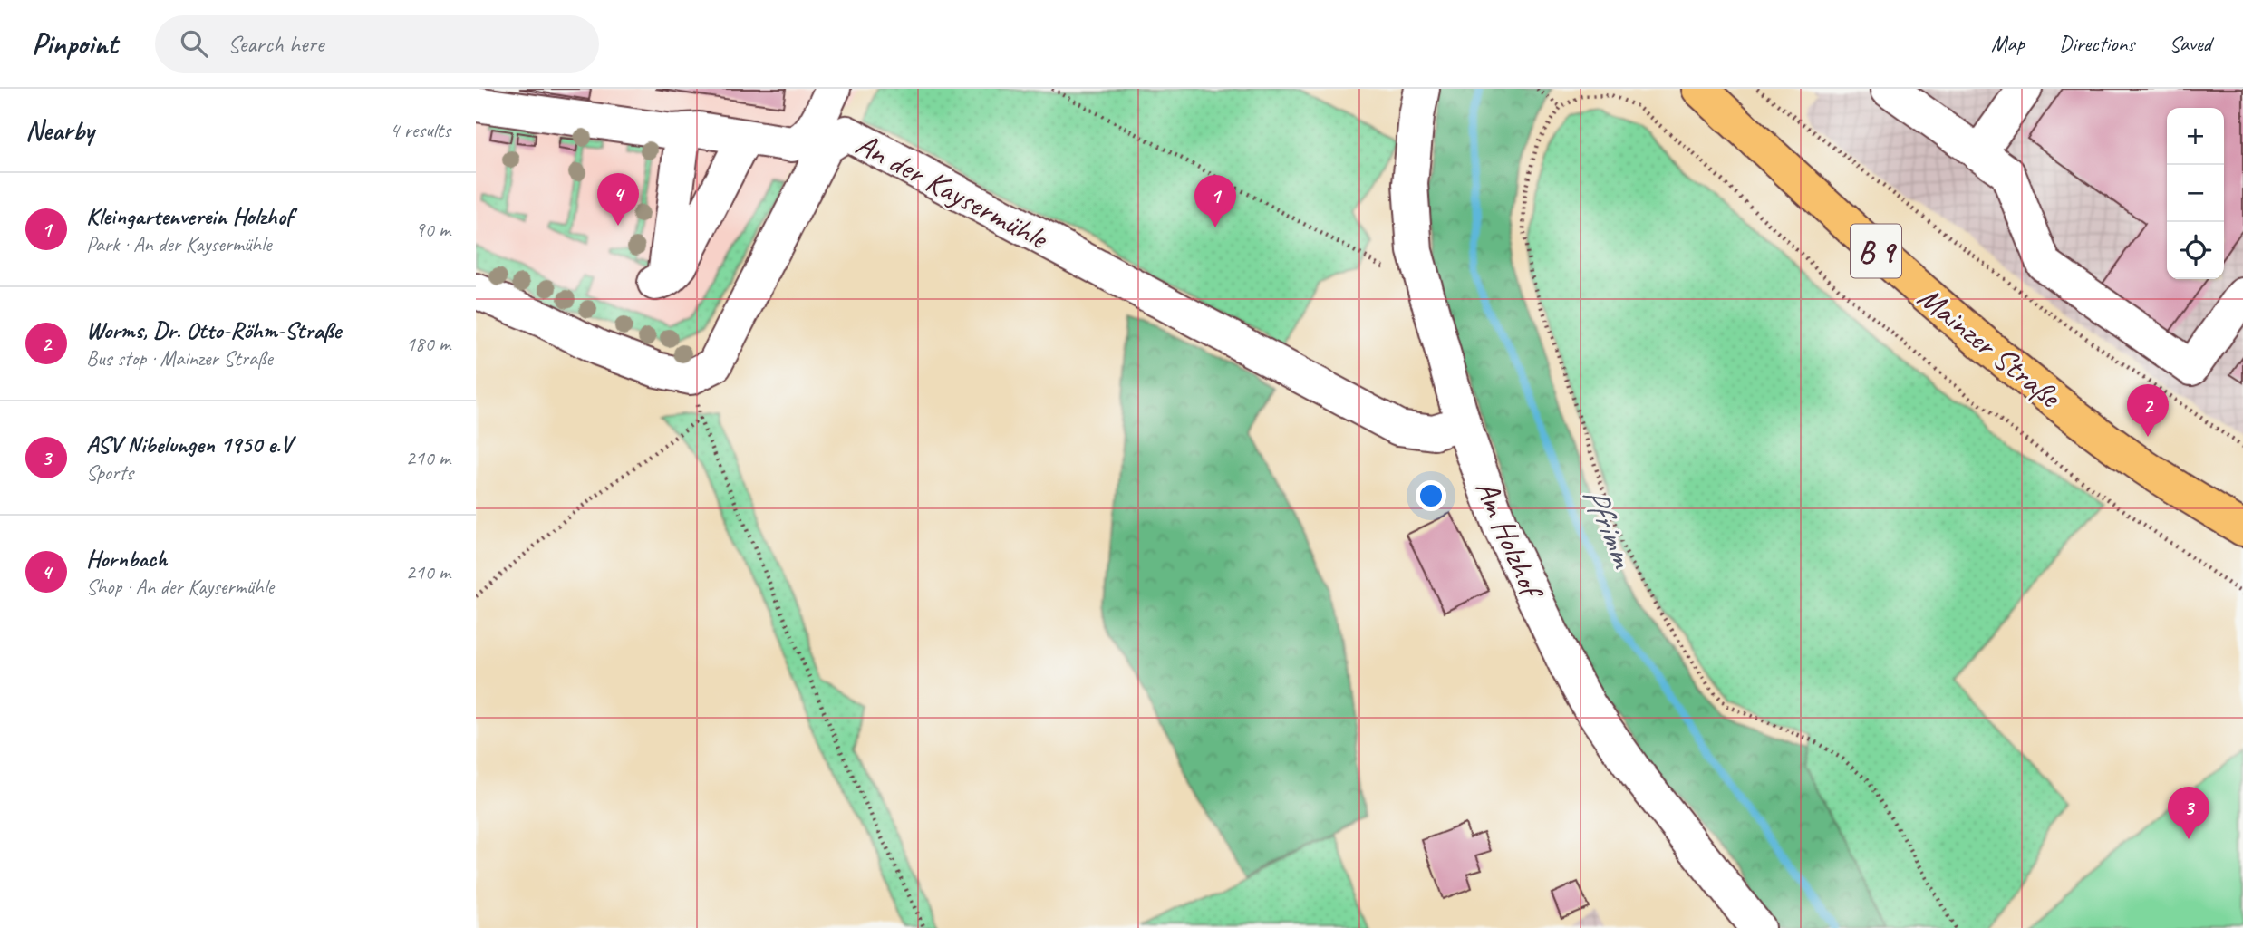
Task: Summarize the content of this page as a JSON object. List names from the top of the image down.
{
  "streets": {
    "main road": ["B 9", "Mainzer Straße"],
    "street": ["An der Kaysermühle", "Am Holzhof"]
  },
  "crossings": [
    ["An der Kaysermühle", "Am Holzhof"]
  ],
  "water": ["Pfrimm"],
  "page": {
    "header": "Pinpoint",
    "search": "Search here",
    "nav": ["Map", "Directions", "Saved"],
    "heading": ["Nearby", "4 results"],
    "map_buttons": ["+", "−"],
    "list": [
      {
        "mark": "1",
        "name": "Kleingartenverein Holzhof",
        "note": "Park · An der Kaysermühle",
        "value": "90 m"
      },
      {
        "mark": "2",
        "name": "Worms, Dr. Otto-Röhm-Straße",
        "note": "Bus stop · Mainzer Straße",
        "value": "180 m"
      },
      {
        "mark": "3",
        "name": "ASV Nibelungen 1950 e.V",
        "note": "Sports",
        "value": "210 m"
      },
      {
        "mark": "4",
        "name": "Hornbach",
        "note": "Shop · An der Kaysermühle",
        "value": "210 m"
      }
    ],
    "pins": [
      "4",
      "1",
      "2",
      "3"
    ]
  }
}
